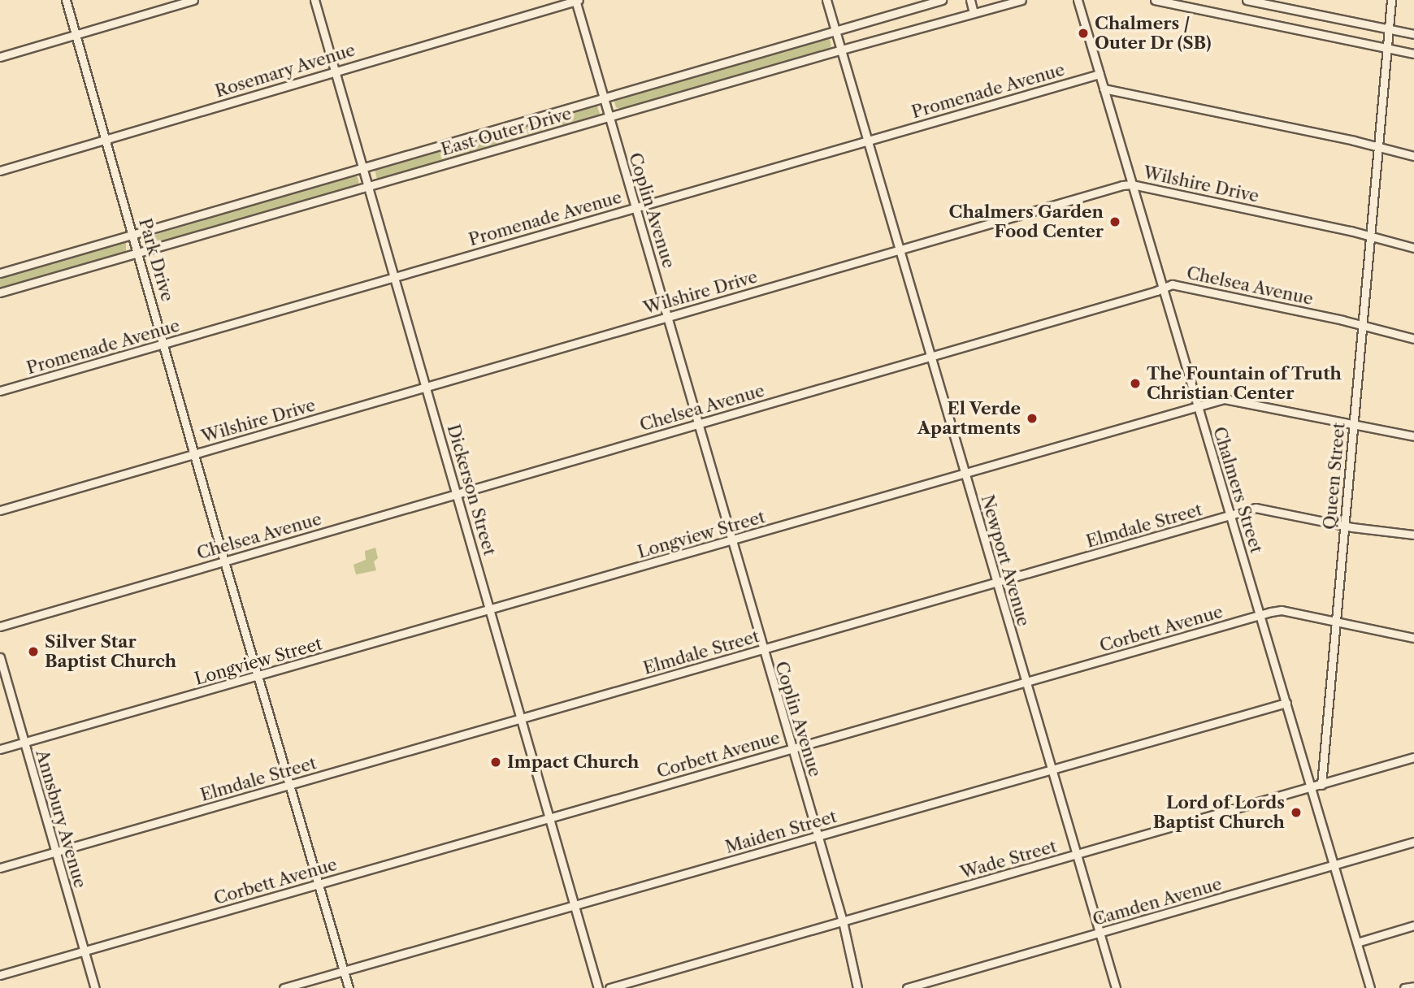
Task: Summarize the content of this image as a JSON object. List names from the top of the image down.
{
  "streets": {
    "street": [
      "Rosemary Avenue",
      "Promenade Avenue",
      "East Outer Drive",
      "Wilshire Drive",
      "Coplin Avenue",
      "Park Drive",
      "Chelsea Avenue",
      "Queen Street",
      "Dickerson Street",
      "Chalmers Street",
      "Elmdale Street",
      "Longview Street",
      "Newport Avenue",
      "Corbett Avenue",
      "Annsbury Avenue",
      "Maiden Street",
      "Wade Street",
      "Camden Avenue"
    ]
  },
  "crossings": [
    ["Rosemary Avenue", "Coplin Avenue"],
    ["Rosemary Avenue", "Park Drive"],
    ["Rosemary Avenue", "Dickerson Street"],
    ["Promenade Avenue", "Coplin Avenue"],
    ["Promenade Avenue", "Park Drive"],
    ["Promenade Avenue", "Dickerson Street"],
    ["Promenade Avenue", "Chalmers Street"],
    ["Promenade Avenue", "Newport Avenue"],
    ["East Outer Drive", "Coplin Avenue"],
    ["East Outer Drive", "Park Drive"],
    ["East Outer Drive", "Dickerson Street"],
    ["East Outer Drive", "Newport Avenue"],
    ["Wilshire Drive", "Coplin Avenue"],
    ["Wilshire Drive", "Park Drive"],
    ["Wilshire Drive", "Queen Street"],
    ["Wilshire Drive", "Dickerson Street"],
    ["Wilshire Drive", "Chalmers Street"],
    ["Wilshire Drive", "Newport Avenue"],
    ["Coplin Avenue", "Chelsea Avenue"],
    ["Coplin Avenue", "Elmdale Street"],
    ["Coplin Avenue", "Longview Street"],
    ["Coplin Avenue", "Corbett Avenue"],
    ["Coplin Avenue", "Maiden Street"],
    ["Coplin Avenue", "Wade Street"],
    ["Park Drive", "Chelsea Avenue"],
    ["Park Drive", "Elmdale Street"],
    ["Park Drive", "Longview Street"],
    ["Park Drive", "Corbett Avenue"],
    ["Park Drive", "Maiden Street"],
    ["Chelsea Avenue", "Queen Street"],
    ["Chelsea Avenue", "Dickerson Street"],
    ["Chelsea Avenue", "Chalmers Street"],
    ["Chelsea Avenue", "Newport Avenue"],
    ["Queen Street", "Elmdale Street"],
    ["Queen Street", "Longview Street"],
    ["Queen Street", "Corbett Avenue"],
    ["Queen Street", "Wade Street"],
    ["Dickerson Street", "Elmdale Street"],
    ["Dickerson Street", "Longview Street"],
    ["Dickerson Street", "Corbett Avenue"],
    ["Dickerson Street", "Maiden Street"],
    ["Chalmers Street", "Elmdale Street"],
    ["Chalmers Street", "Longview Street"],
    ["Chalmers Street", "Corbett Avenue"],
    ["Chalmers Street", "Maiden Street"],
    ["Chalmers Street", "Wade Street"],
    ["Chalmers Street", "Camden Avenue"],
    ["Elmdale Street", "Newport Avenue"],
    ["Elmdale Street", "Annsbury Avenue"],
    ["Longview Street", "Newport Avenue"],
    ["Longview Street", "Annsbury Avenue"],
    ["Newport Avenue", "Corbett Avenue"],
    ["Newport Avenue", "Maiden Street"],
    ["Newport Avenue", "Wade Street"],
    ["Newport Avenue", "Camden Avenue"],
    ["Corbett Avenue", "Annsbury Avenue"]
  ],
  "places": [
    "Chalmers / Outer Dr (SB)",
    "Chalmers Garden Food Center",
    "The Fountain of Truth Christian Center",
    "El Verde Apartments",
    "Silver Star Baptist Church",
    "Impact Church",
    "Lord of Lords Baptist Church"
  ]
}
